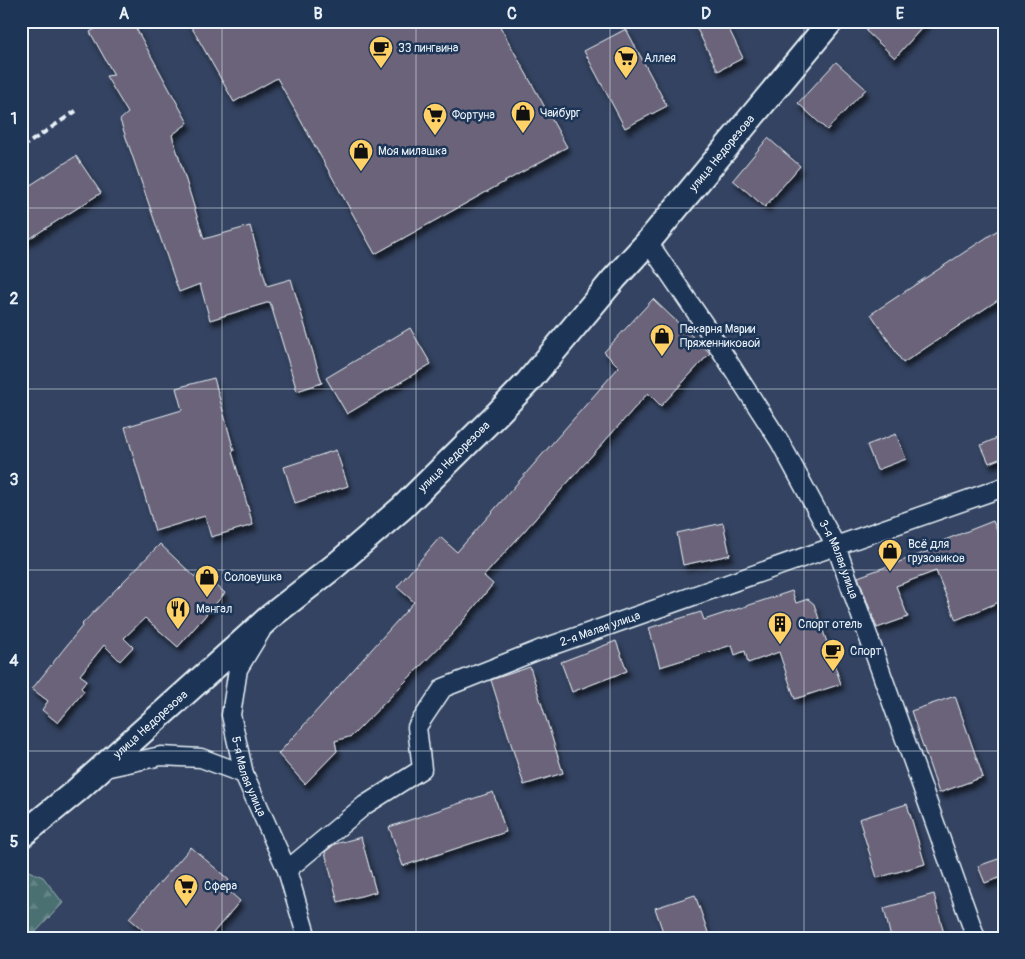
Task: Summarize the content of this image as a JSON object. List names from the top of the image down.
{
  "streets": {
    "street": [
      "улица Недорезова",
      "3-я Малая улица",
      "2-я Малая улица",
      "5-я Малая улица"
    ]
  },
  "crossings": [
    ["улица Недорезова", "3-я Малая улица"],
    ["улица Недорезова", "5-я Малая улица"],
    ["3-я Малая улица", "2-я Малая улица"],
    ["2-я Малая улица", "5-я Малая улица"]
  ],
  "places": {
    "cafe": ["33 пингвина", "Спорт"],
    "supermarket": ["Аллея", "Фортуна", "Сфера"],
    "shop": [
      "Чайбург",
      "Моя милашка",
      "Пекарня Марии Пряженниковой",
      "Всё для грузовиков",
      "Соловушка"
    ],
    "restaurant": ["Мангал"],
    "building": ["Спорт отель"]
  },
  "grid": {
    "columns": [
      "A",
      "B",
      "C",
      "D",
      "E"
    ],
    "rows": [
      "1",
      "2",
      "3",
      "4",
      "5"
    ]
  }
}
